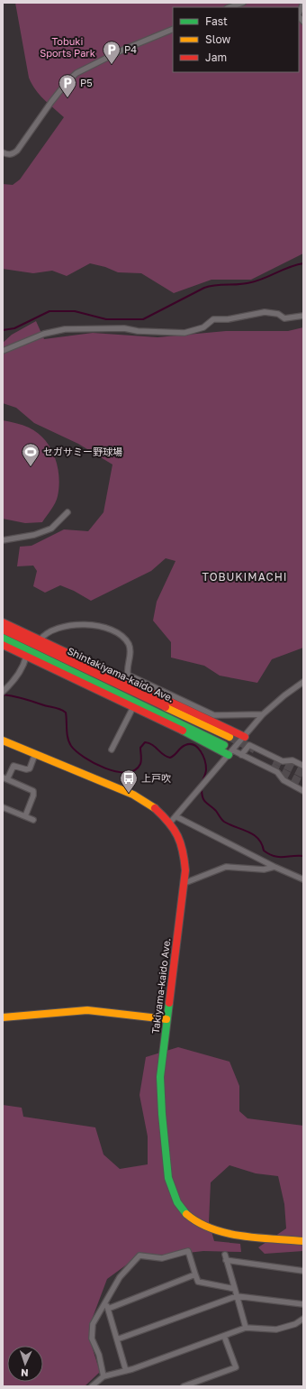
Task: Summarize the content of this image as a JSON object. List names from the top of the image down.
{
  "streets": {
    "main road": ["Shintakiyama-kaido Ave.", "Takiyama-kaido Ave."]
  },
  "districts": ["TOBUKIMACHI"],
  "parks": ["Tobuki Sports Park"],
  "places": {
    "parking": ["P4", "P5"],
    "sports": ["セガサミー野球場"],
    "bus stop": ["上戸吹"]
  },
  "legend": ["Fast", "Slow", "Jam"],
  "north": "bottom"
}
